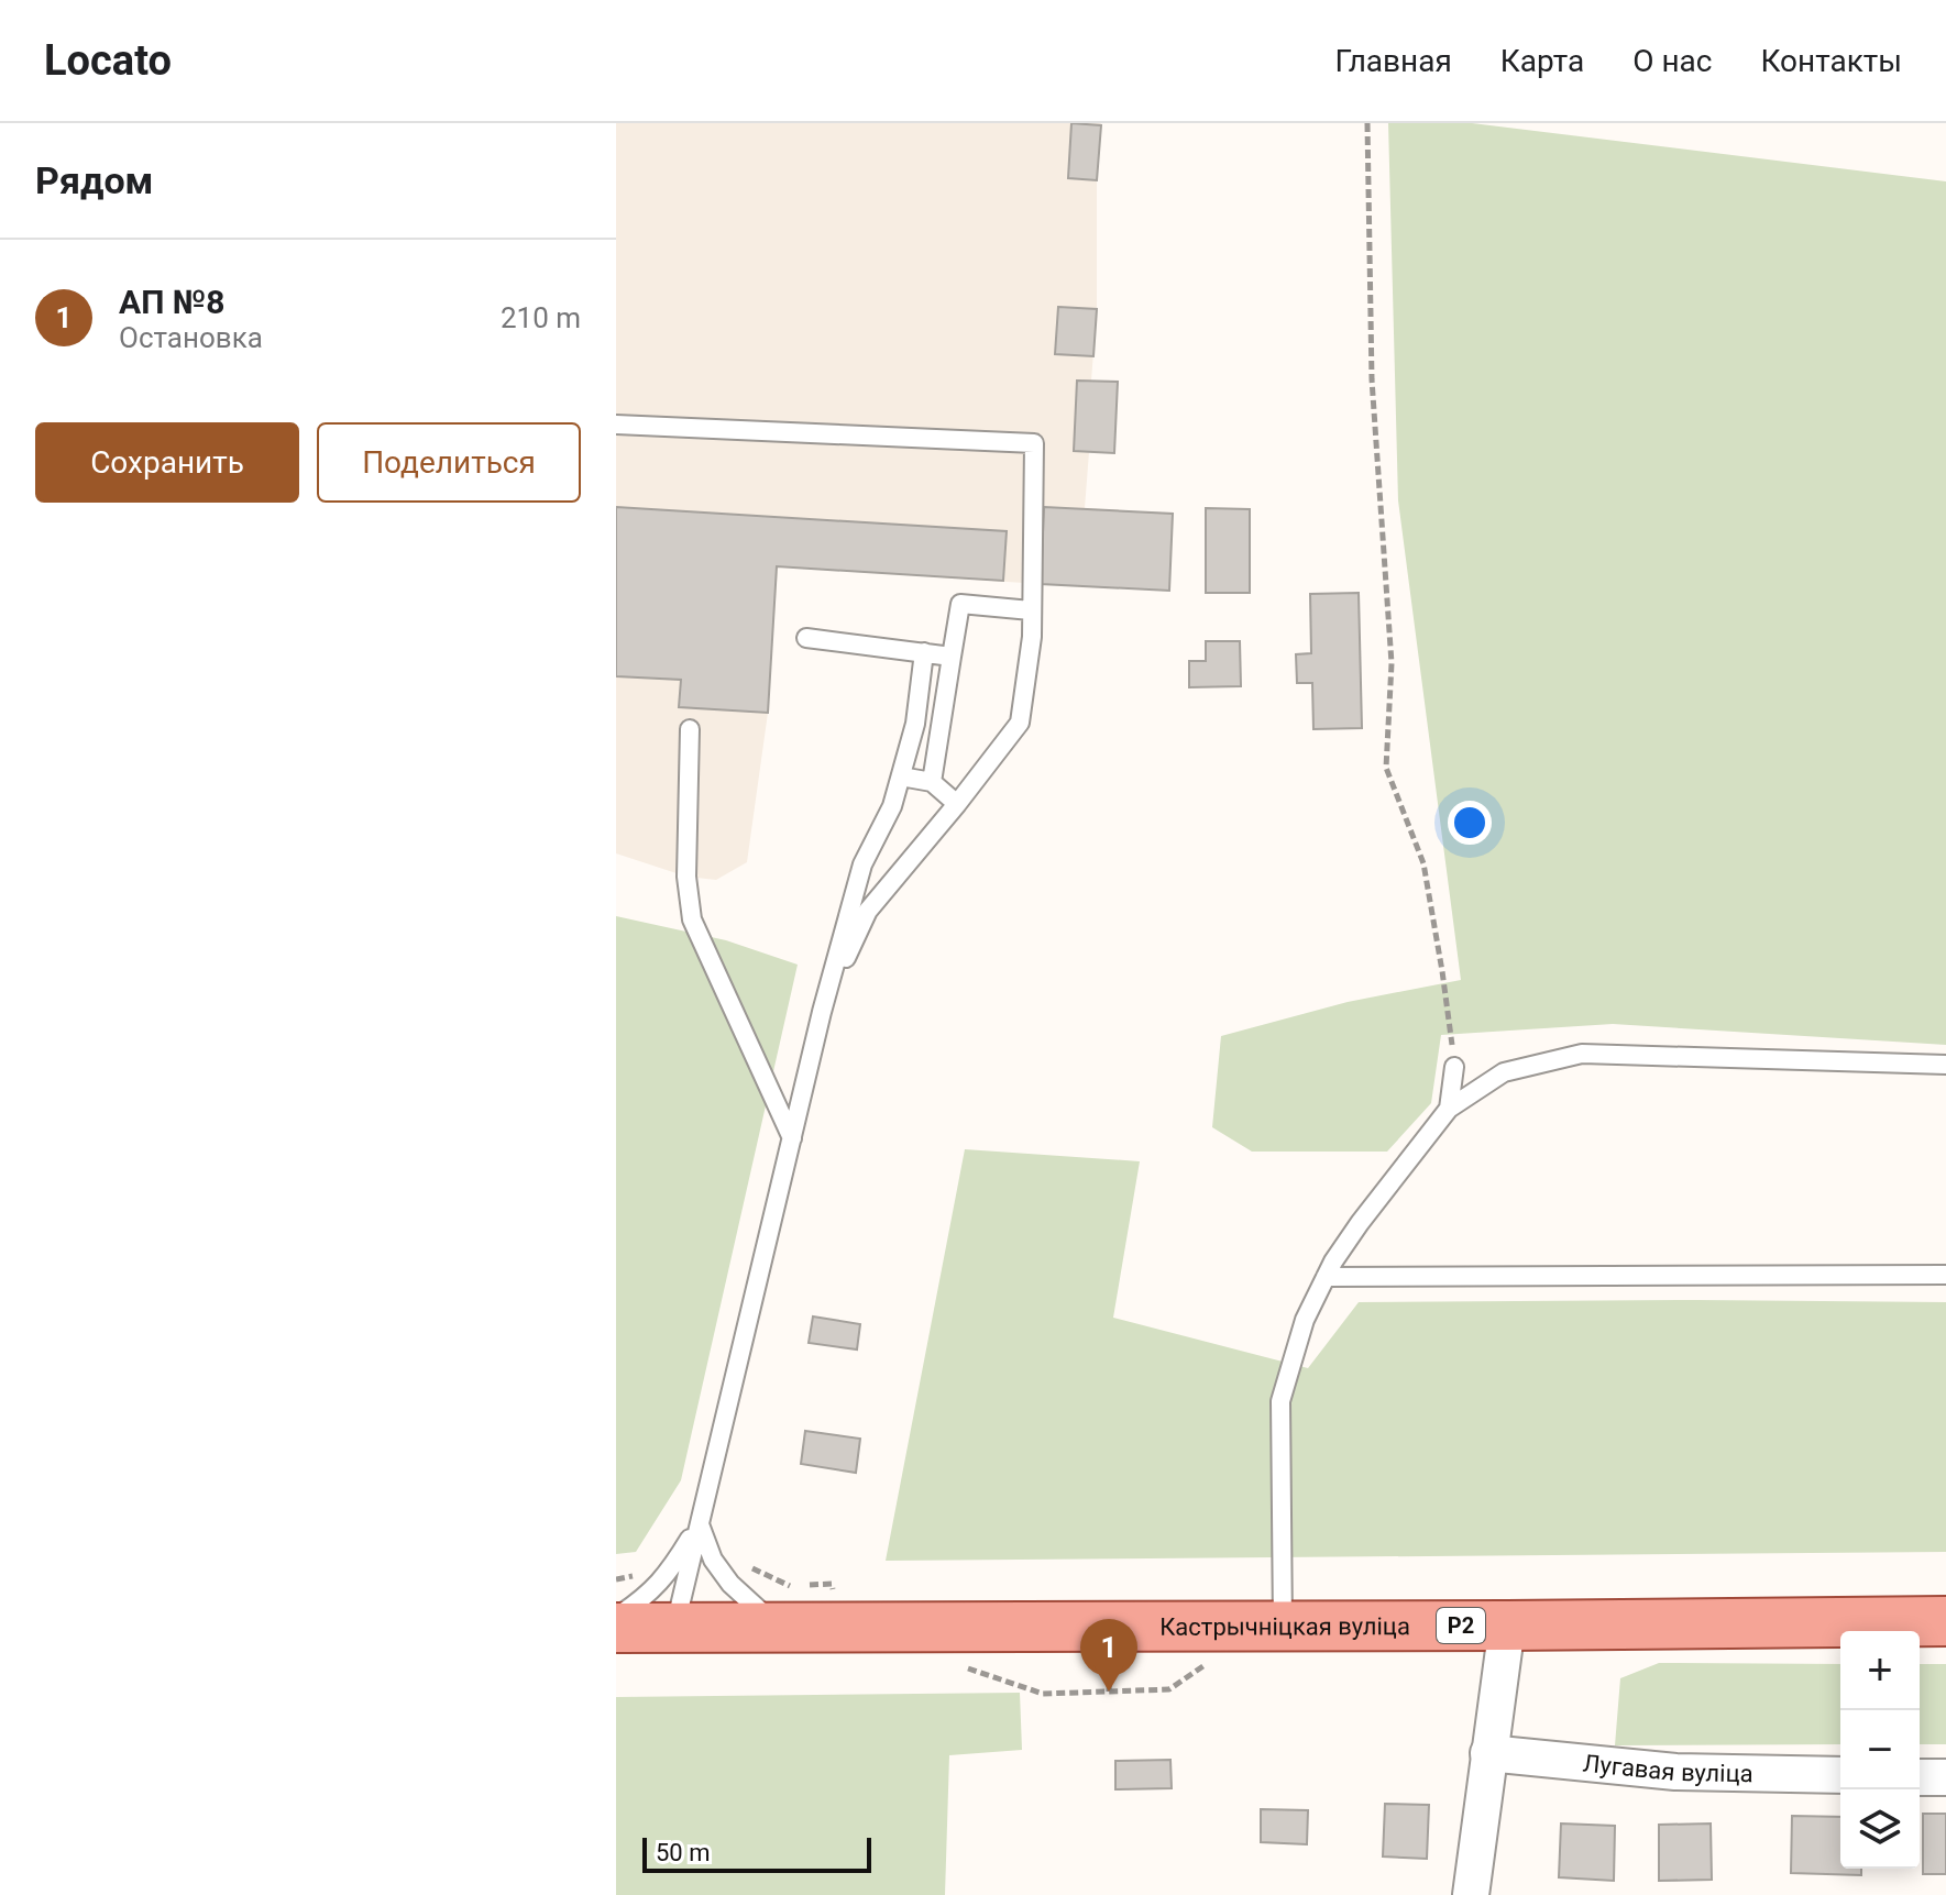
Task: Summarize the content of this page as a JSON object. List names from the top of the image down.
{
  "streets": {
    "main road": ["Р2", "Кастрычніцкая вуліца"],
    "street": ["Лугавая вуліца"]
  },
  "crossings": [
    ["Р2", "Кастрычніцкая вуліца"]
  ],
  "scale_bar": "50 m",
  "page": {
    "header": "Locato",
    "nav": [
      "Главная",
      "Карта",
      "О нас",
      "Контакты"
    ],
    "heading": "Рядом",
    "list": [
      {
        "mark": "1",
        "name": "АП №8",
        "note": "Остановка",
        "value": "210 m"
      }
    ],
    "buttons": ["Сохранить", "Поделиться"],
    "pins": "1",
    "map_buttons": ["+", "−"],
    "scale": "50 m"
  }
}
